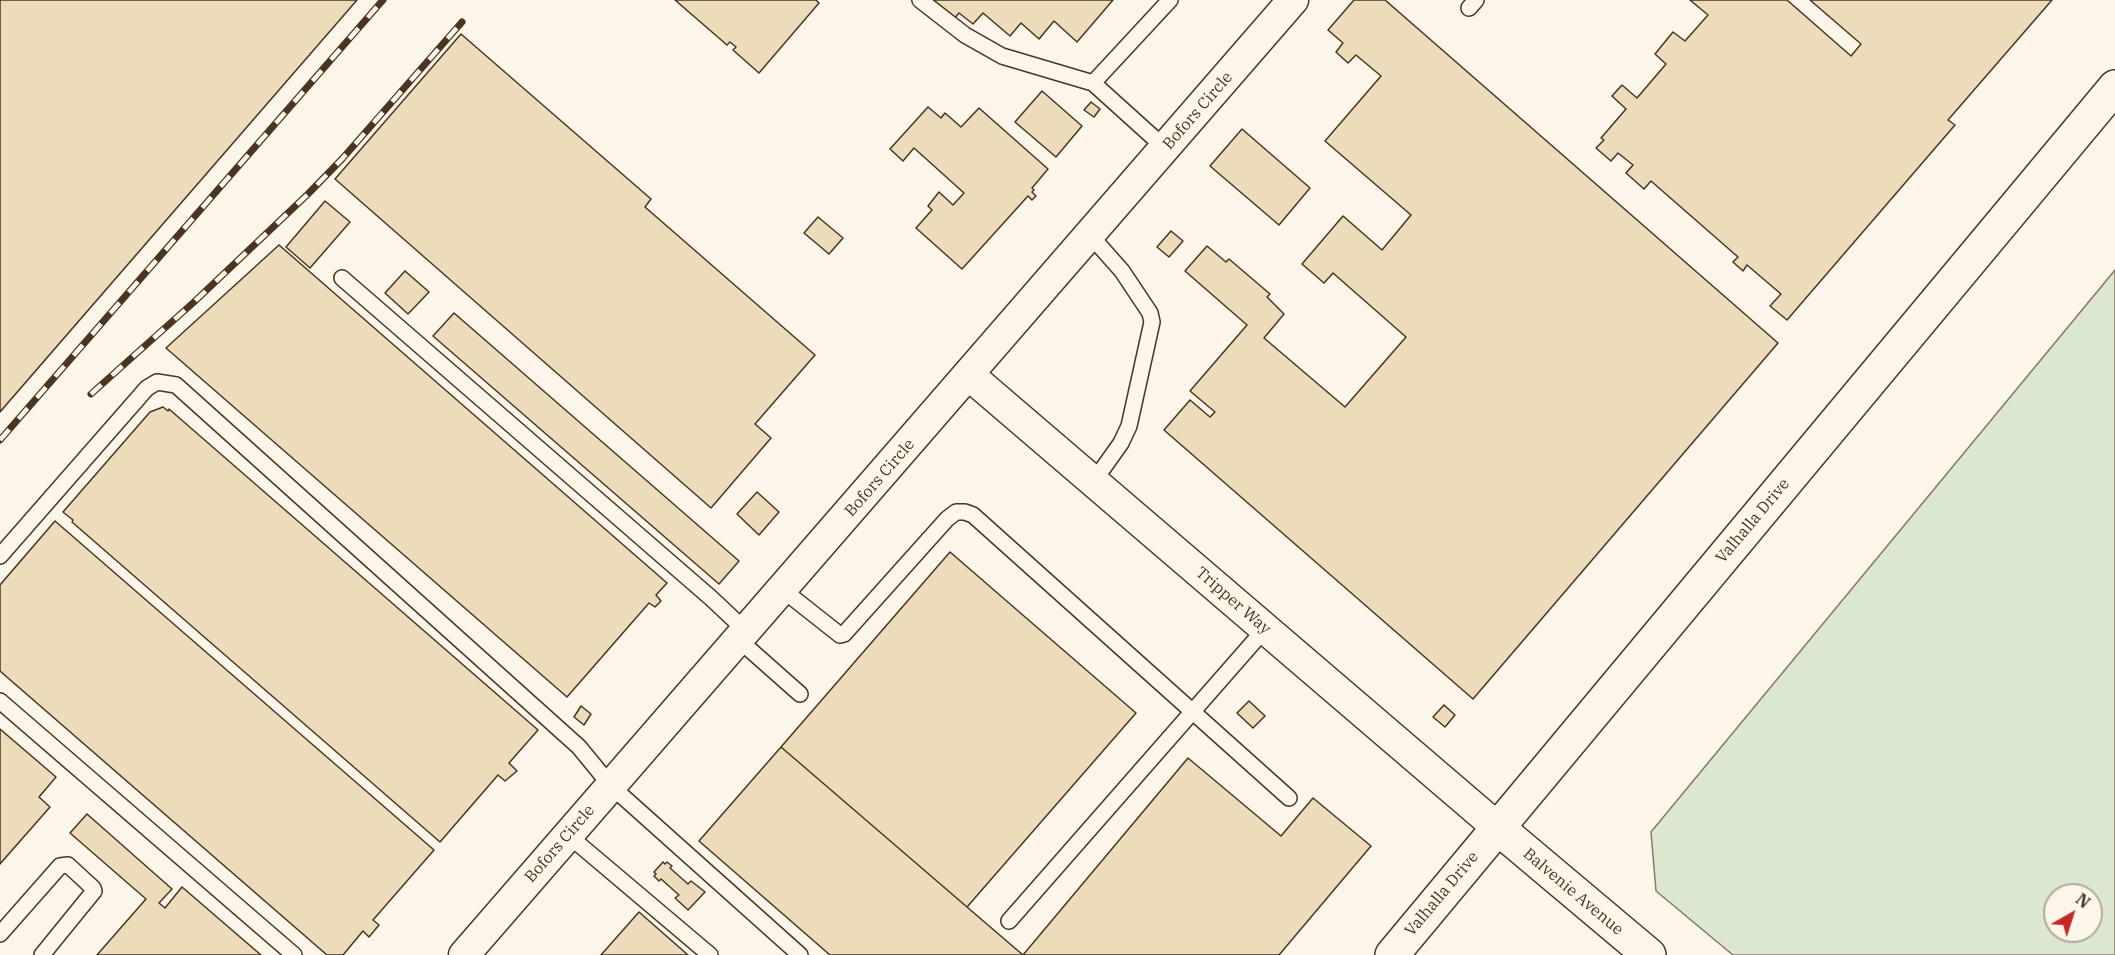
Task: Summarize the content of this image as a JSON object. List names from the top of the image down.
{
  "streets": {
    "main road": ["Valhalla Drive", "Balvenie Avenue"],
    "street": ["Bofors Circle", "Tripper Way"]
  },
  "crossings": [
    ["Bofors Circle", "Tripper Way"],
    ["Valhalla Drive", "Tripper Way"],
    ["Valhalla Drive", "Balvenie Avenue"],
    ["Tripper Way", "Balvenie Avenue"]
  ],
  "north": "top right"
}
